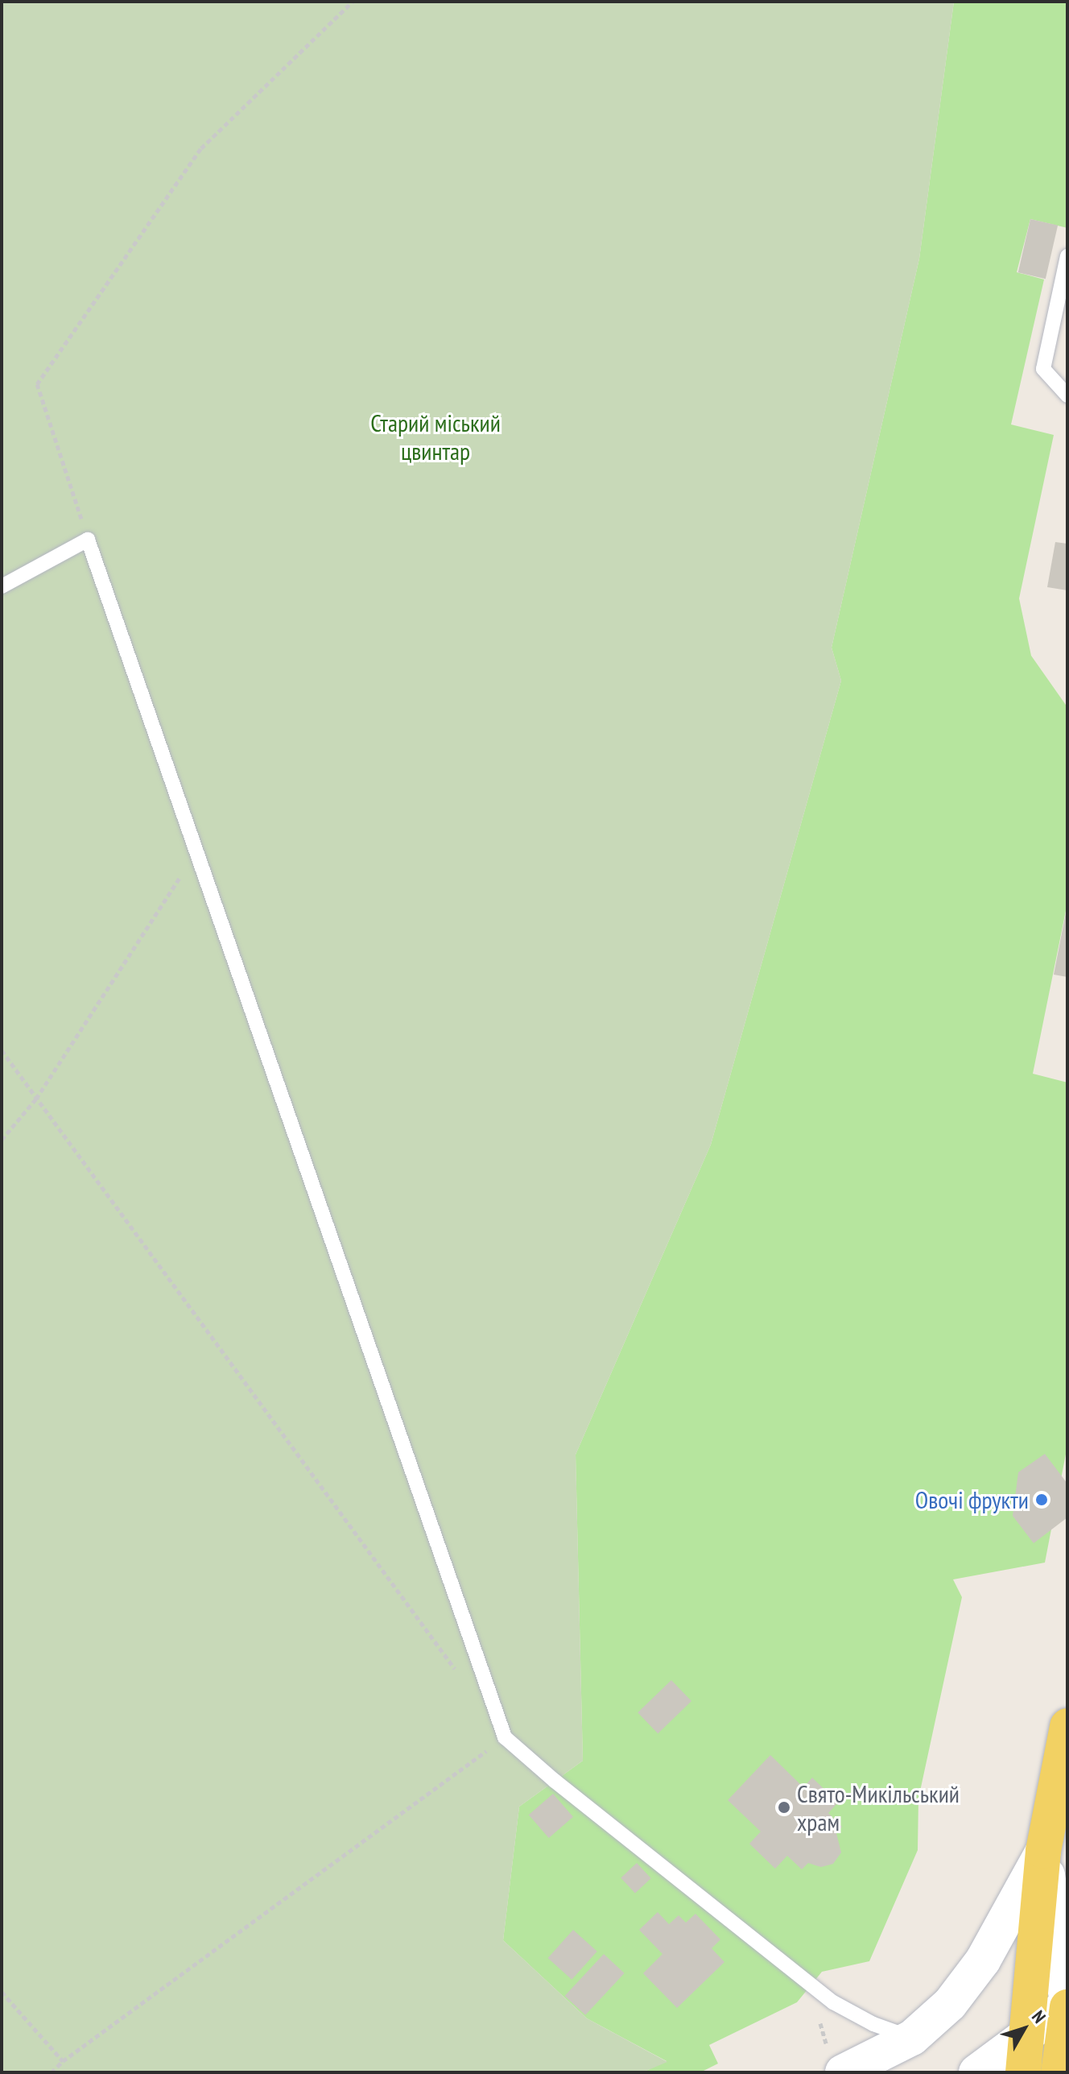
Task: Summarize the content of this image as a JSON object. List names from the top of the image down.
{
  "parks": ["Старий міський цвинтар"],
  "places": ["Овочі фрукти", "Свято-Микільський храм"],
  "north": "top right"
}
